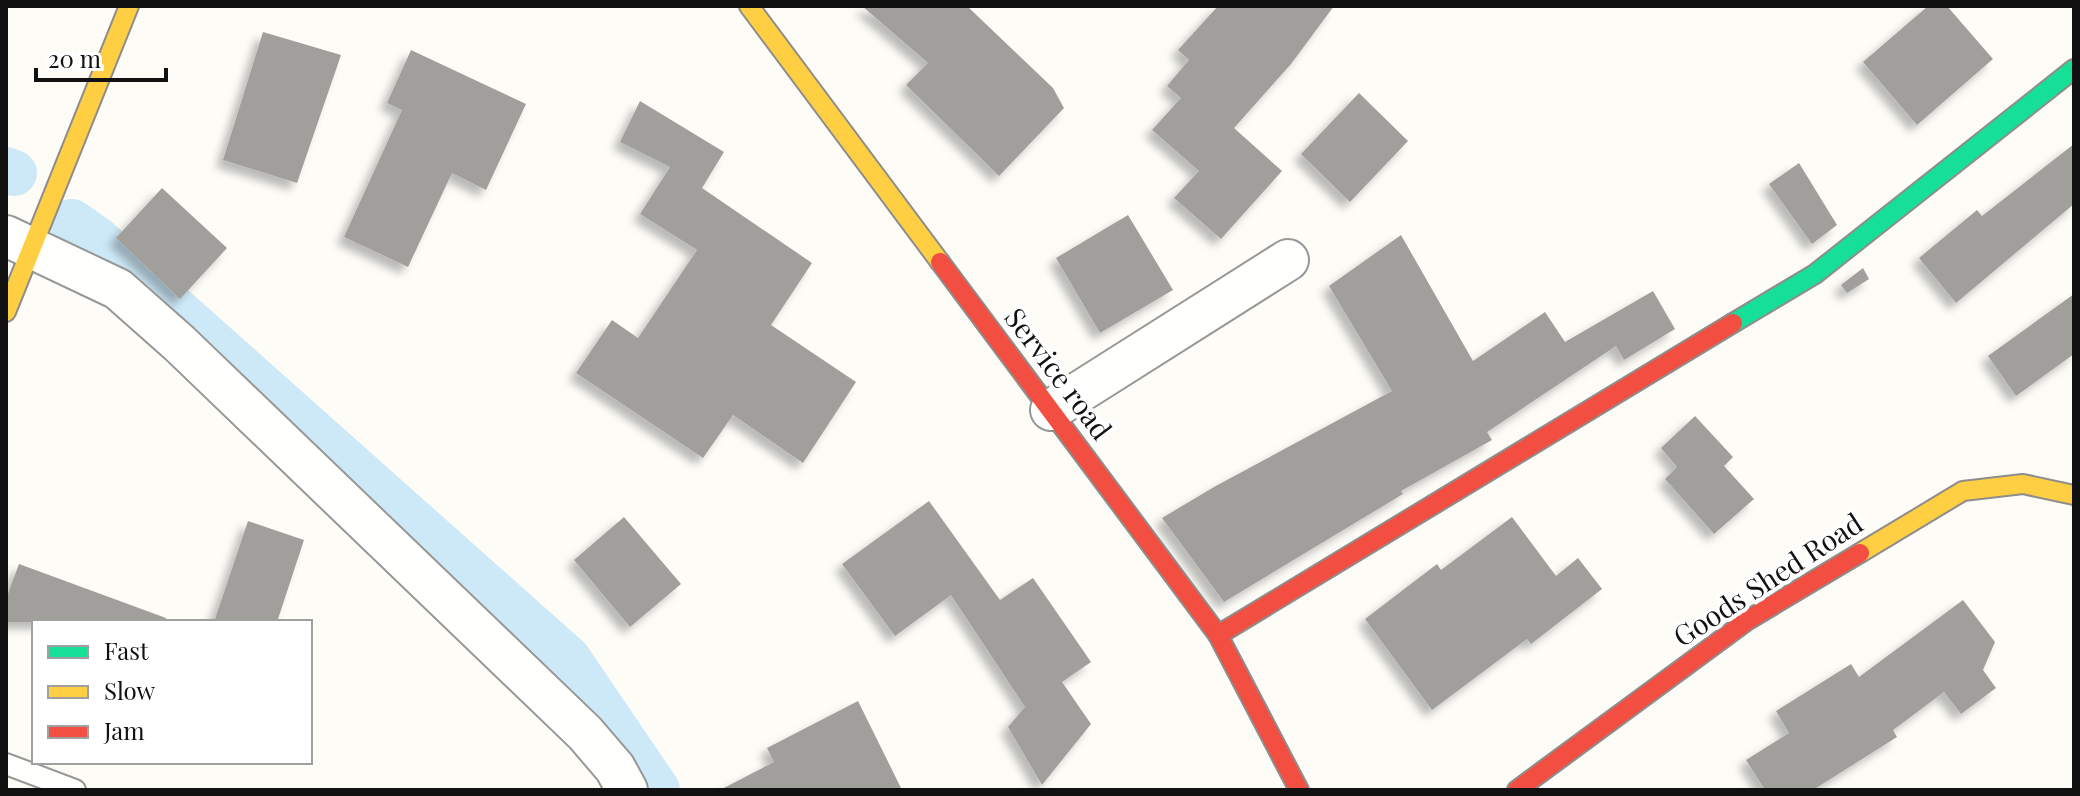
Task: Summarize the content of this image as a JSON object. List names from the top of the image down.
{
  "streets": {
    "main road": ["Service road", "Goods Shed Road"]
  },
  "legend": ["Fast", "Slow", "Jam"],
  "scale_bar": "20 m"
}
